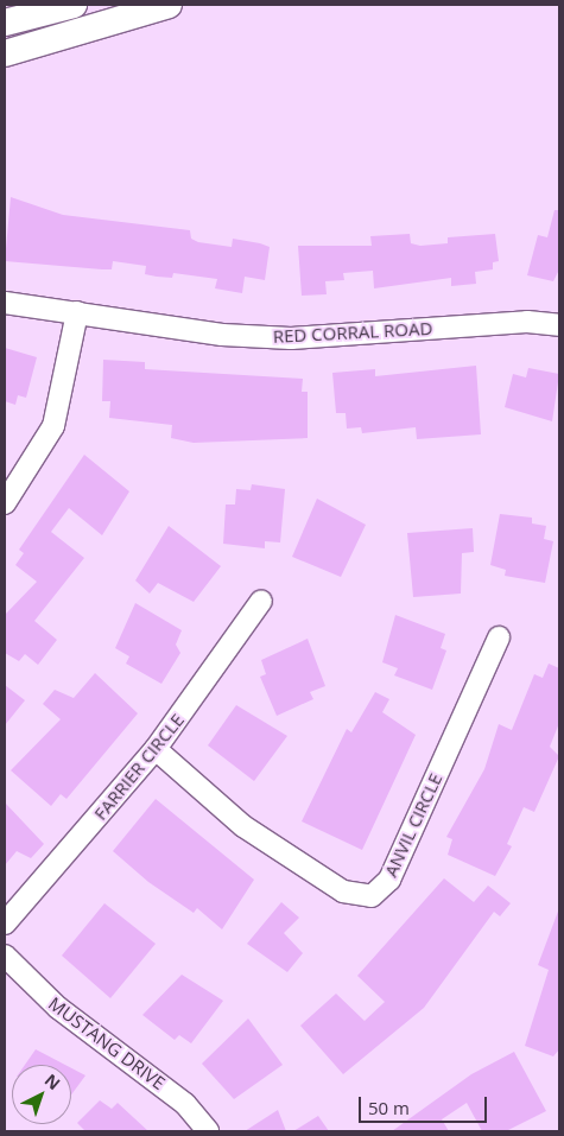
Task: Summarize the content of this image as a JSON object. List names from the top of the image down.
{
  "streets": {
    "street": [
      "RED CORRAL ROAD",
      "FARRIER CIRCLE",
      "ANVIL CIRCLE",
      "MUSTANG DRIVE"
    ]
  },
  "crossings": [
    ["FARRIER CIRCLE", "ANVIL CIRCLE"]
  ],
  "scale_bar": "50 m",
  "north": "top right"
}
